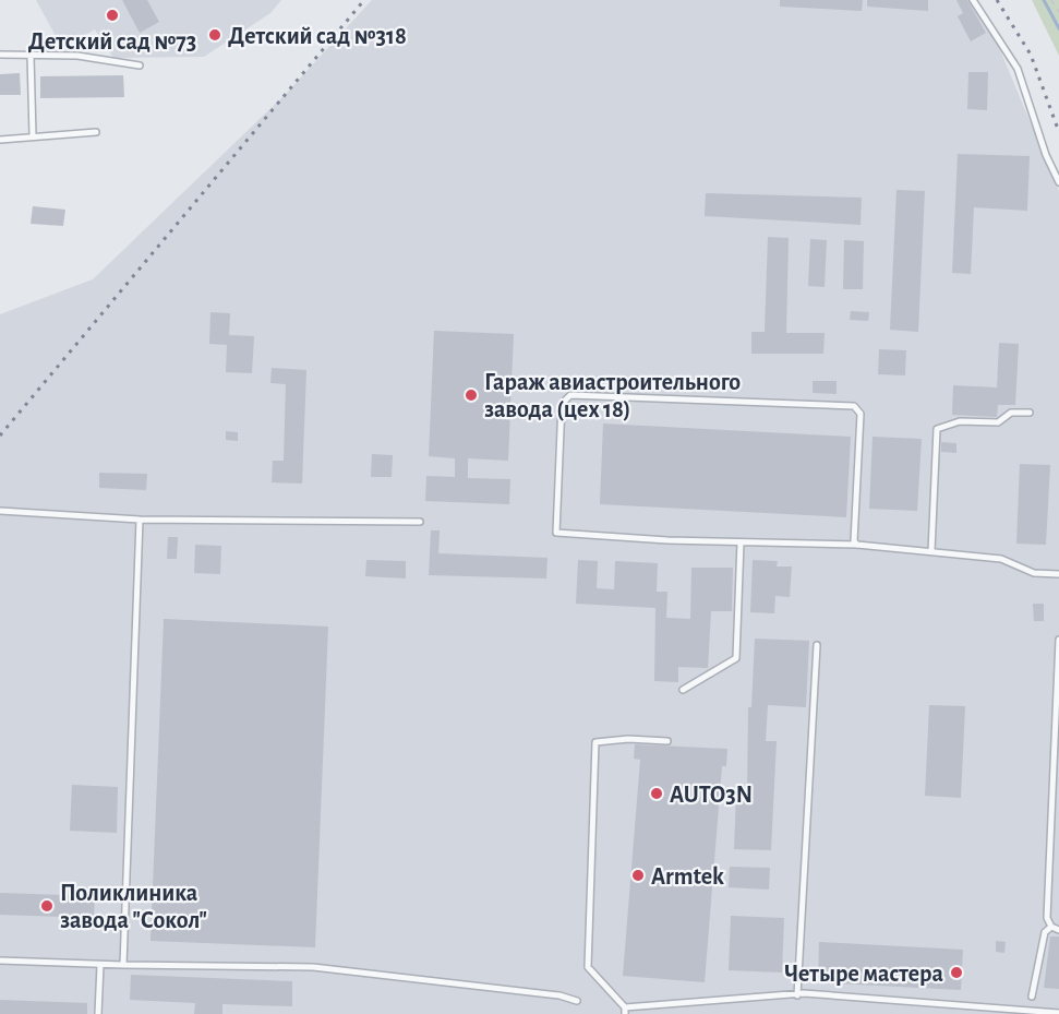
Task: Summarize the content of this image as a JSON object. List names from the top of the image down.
{
  "places": [
    "Детский сад №73",
    "Детский сад №318",
    "Гараж авиастроительного завода (цех 18)",
    "AUTO3N",
    "Armtek",
    "Поликлиника завода \"Сокол\"",
    "Четыре мастера"
  ]
}
